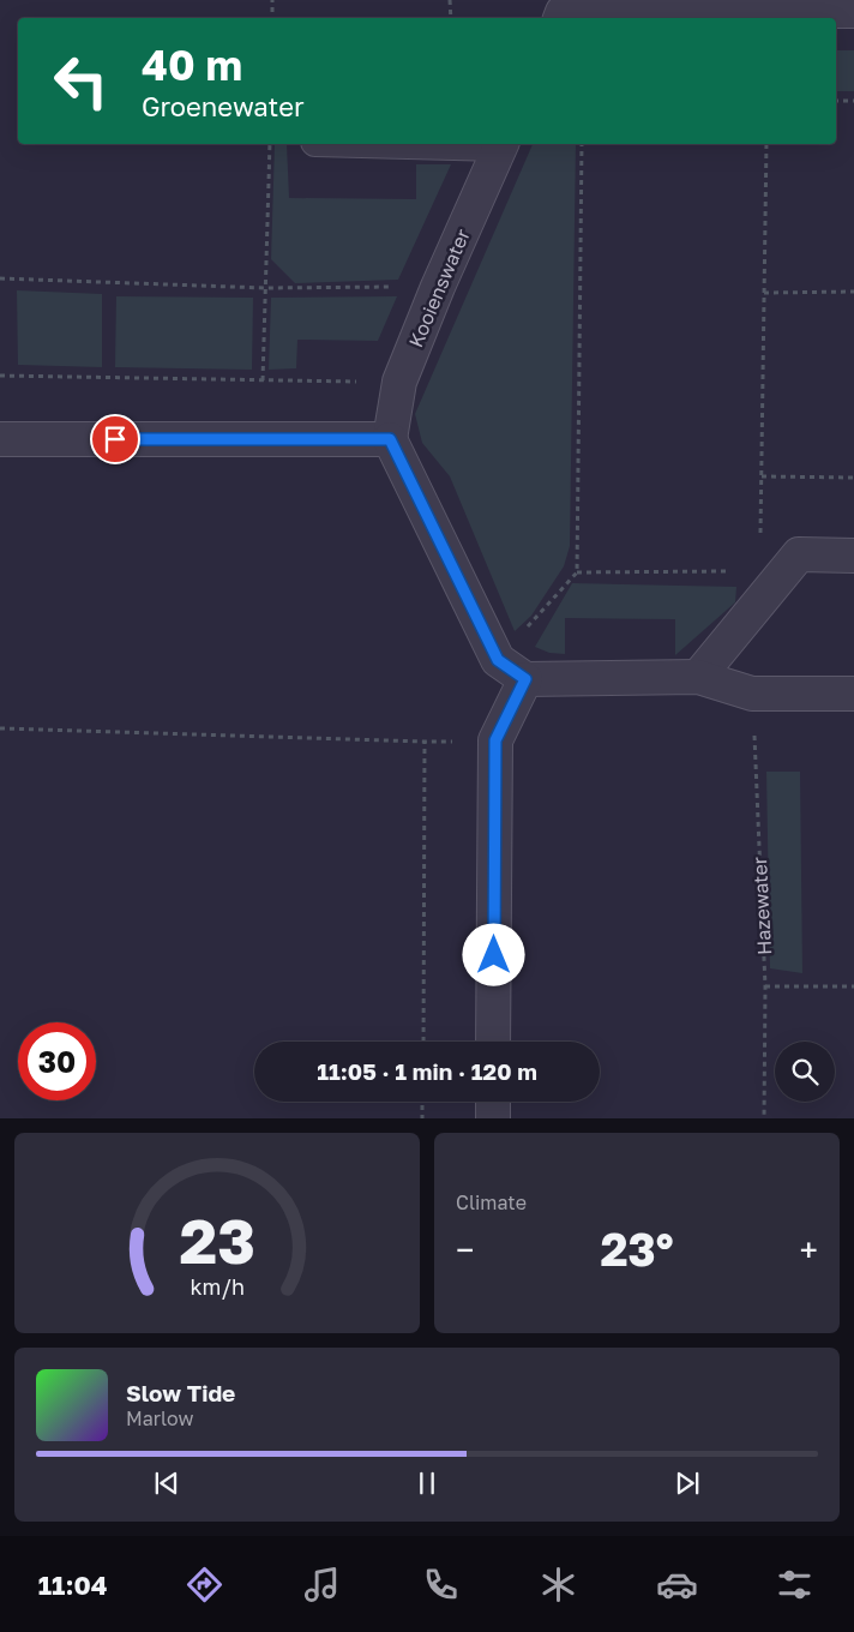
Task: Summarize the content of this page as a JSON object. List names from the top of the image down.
{
  "streets": {
    "street": ["Kooienswater"],
    "path": ["Hazewater"]
  },
  "page": {
    "turn": ["40 m", "Groenewater"],
    "limit": "30",
    "trip": "11:05 · 1 min · 120 m",
    "tile": "Climate",
    "heat": ["−", "23°", "+"],
    "song": ["Slow Tide", "Marlow"],
    "tabs": "11:04",
    "gauge": ["23", "km/h"]
  }
}
